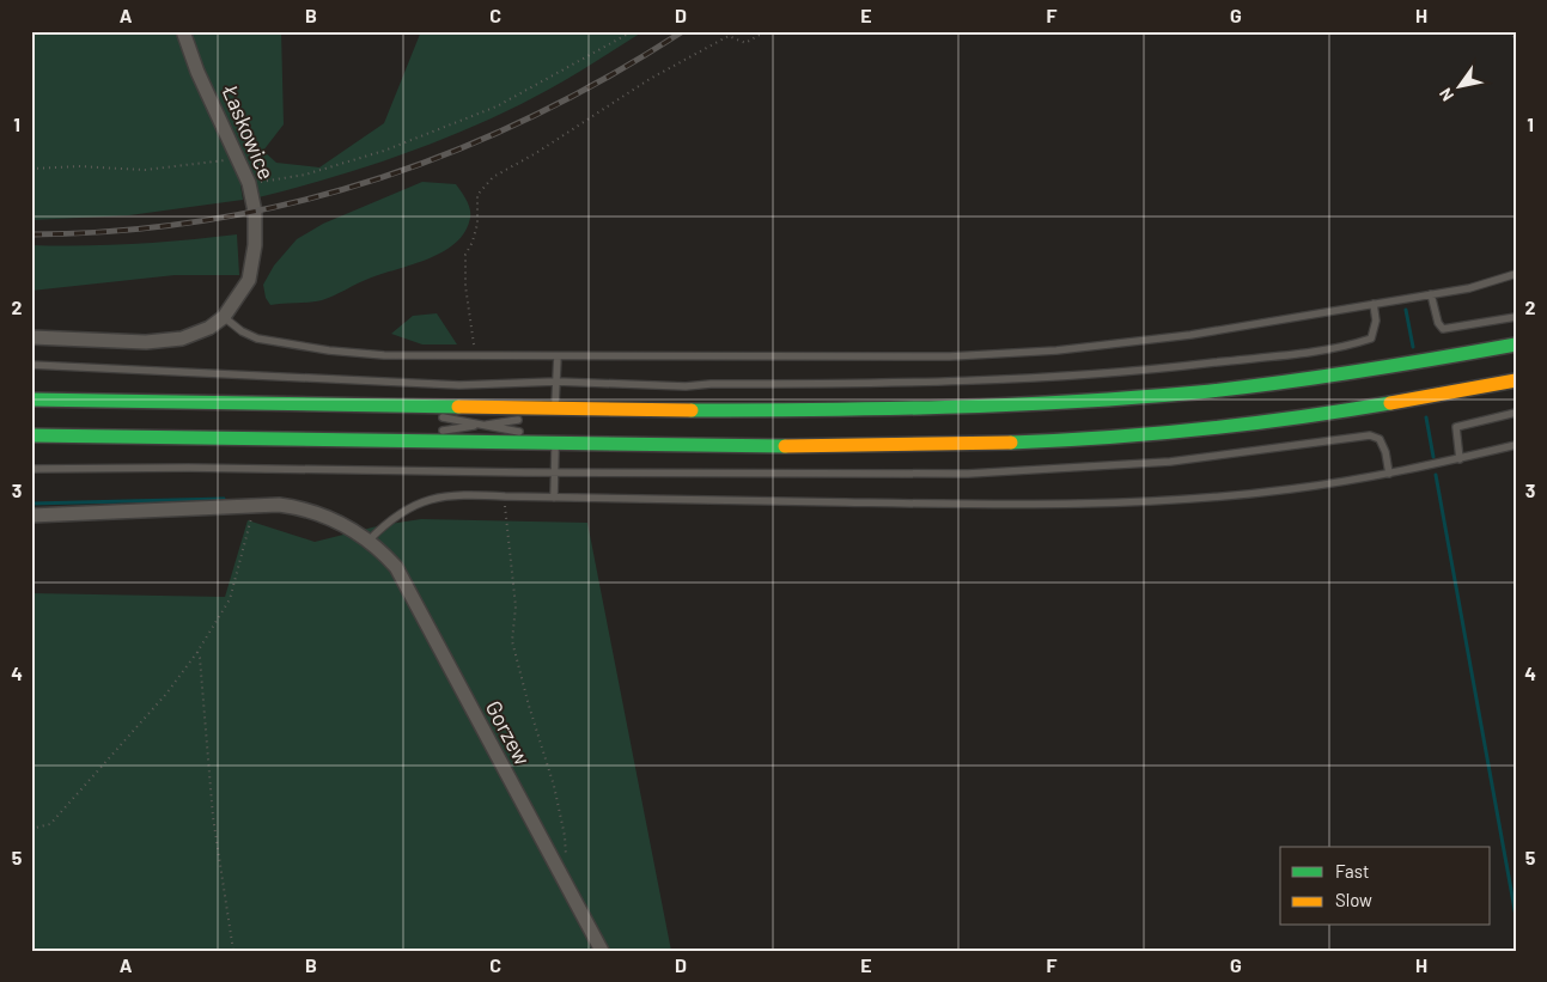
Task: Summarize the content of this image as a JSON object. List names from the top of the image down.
{
  "streets": {
    "street": ["Łaskowice", "Gorzew"]
  },
  "legend": ["Fast", "Slow"],
  "north": "bottom left",
  "grid": {
    "columns": [
      "A",
      "B",
      "C",
      "D",
      "E",
      "F",
      "G",
      "H"
    ],
    "rows": [
      "1",
      "2",
      "3",
      "4",
      "5"
    ]
  }
}
